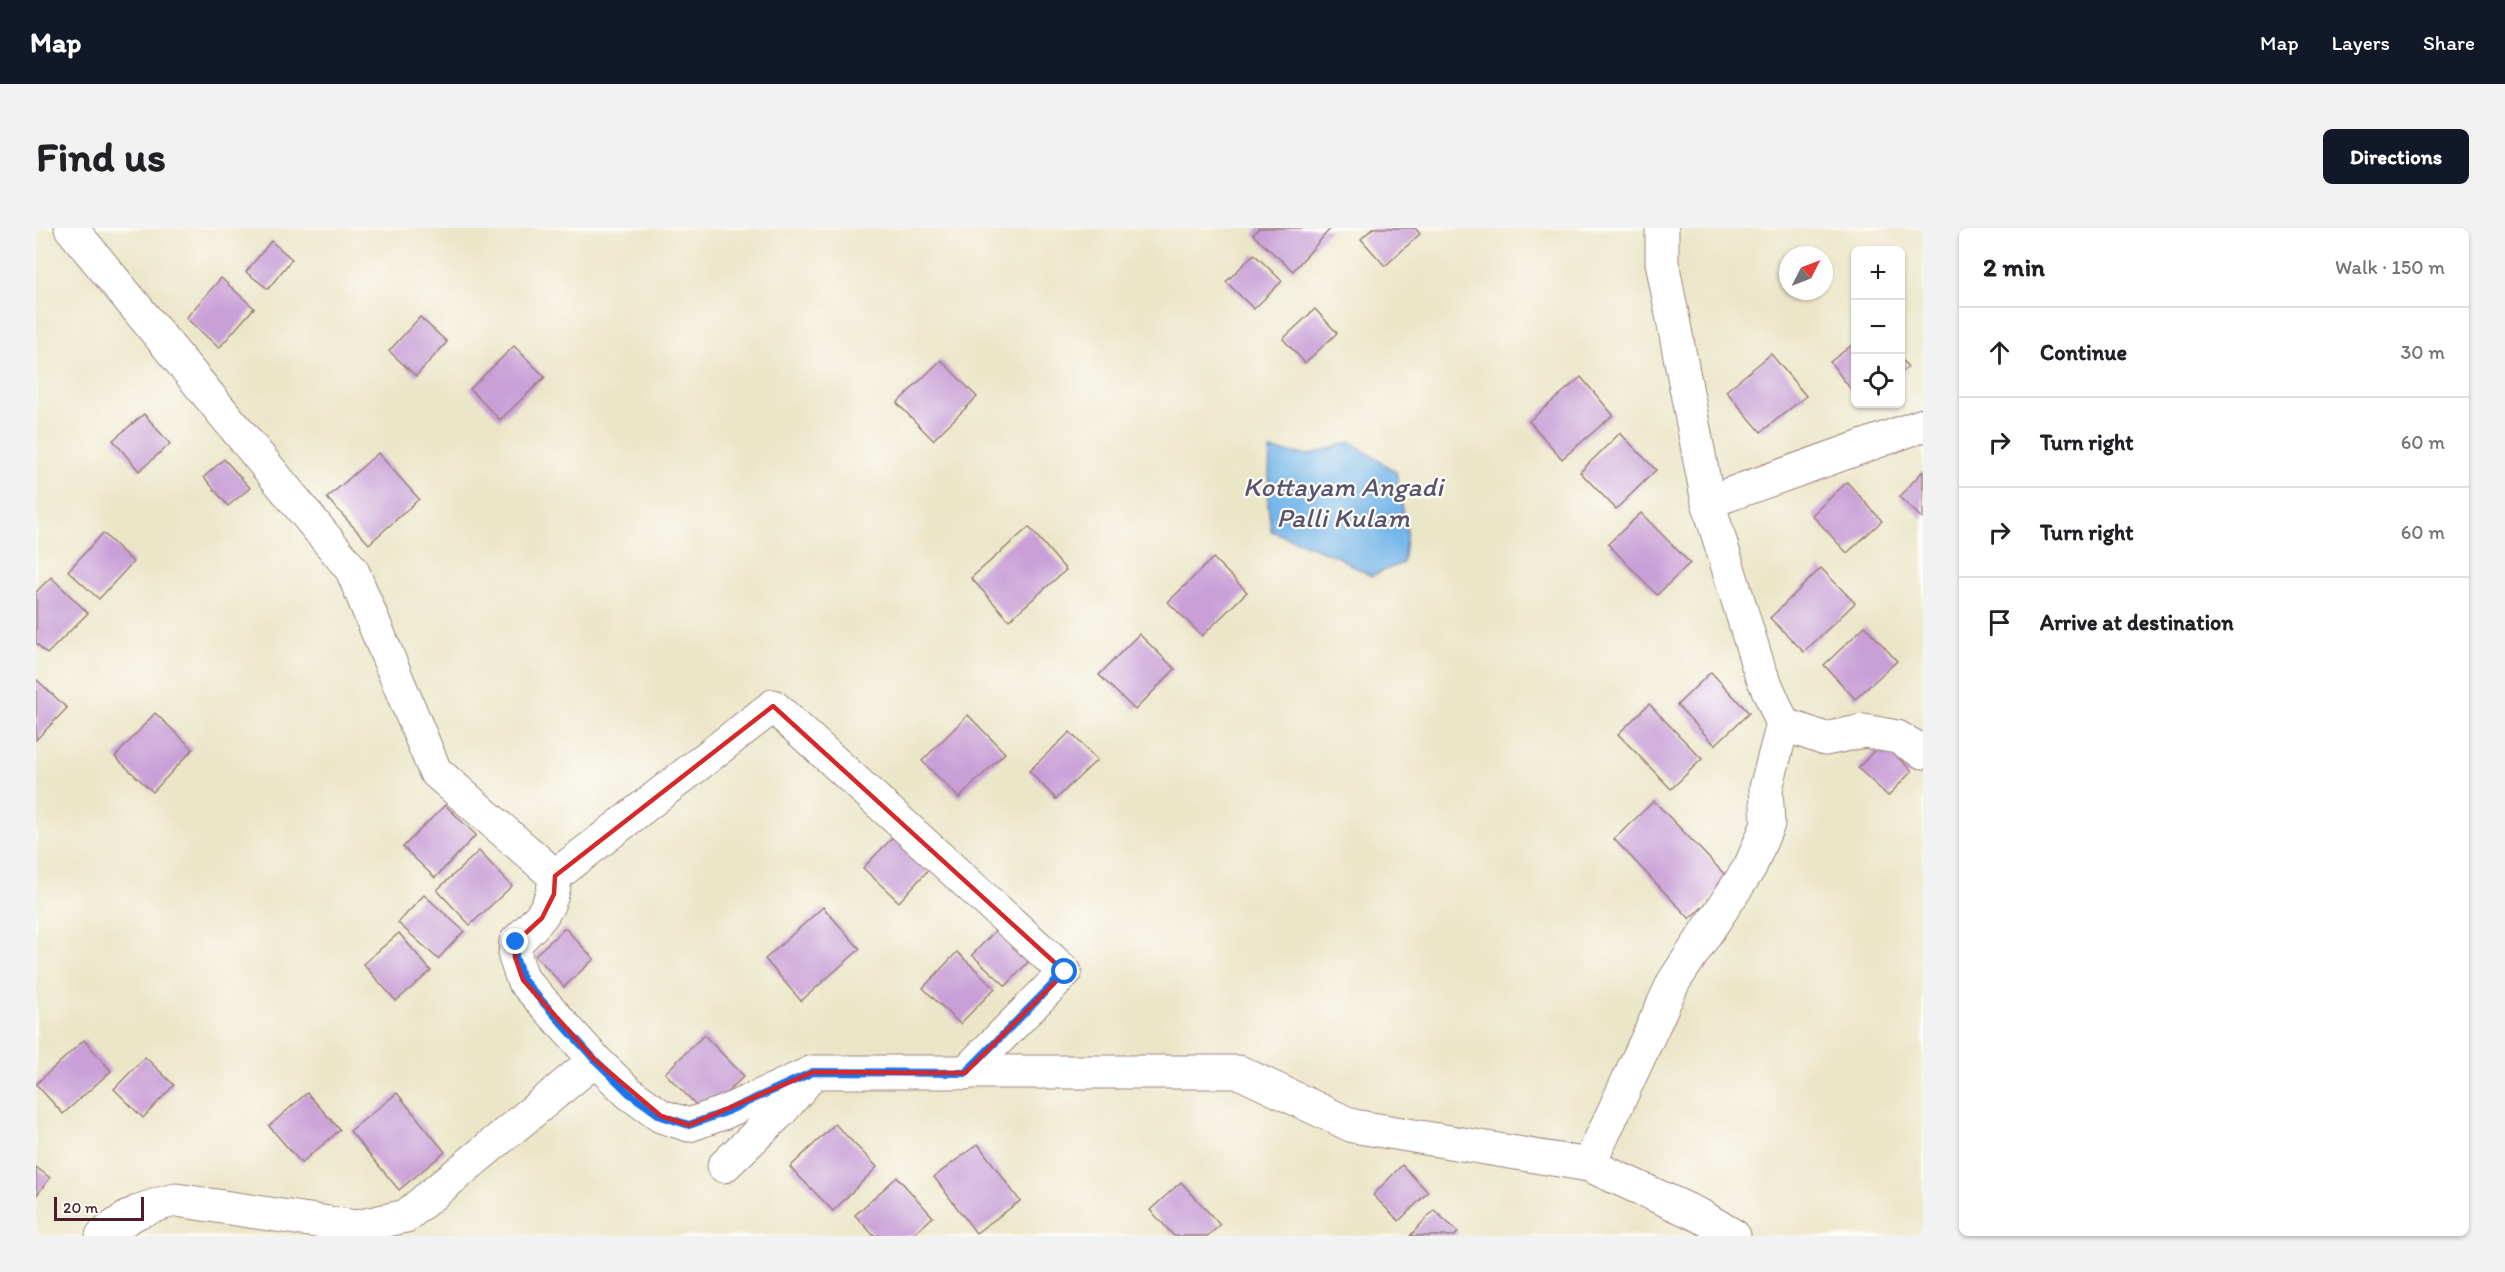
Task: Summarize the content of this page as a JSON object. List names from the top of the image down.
{
  "water": ["Kottayam Angadi Palli Kulam"],
  "scale_bar": "20 m",
  "north": "top right",
  "page": {
    "header": "Map",
    "nav": ["Map", "Layers", "Share"],
    "buttons": "Directions",
    "title": "Find us",
    "heading": ["2 min", "Walk · 150 m"],
    "map_buttons": ["+", "−"],
    "list": [
      ["Continue", "30 m"],
      ["Turn right", "60 m"],
      ["Turn right", "60 m"],
      "Arrive at destination"
    ],
    "scale": "20 m"
  }
}
